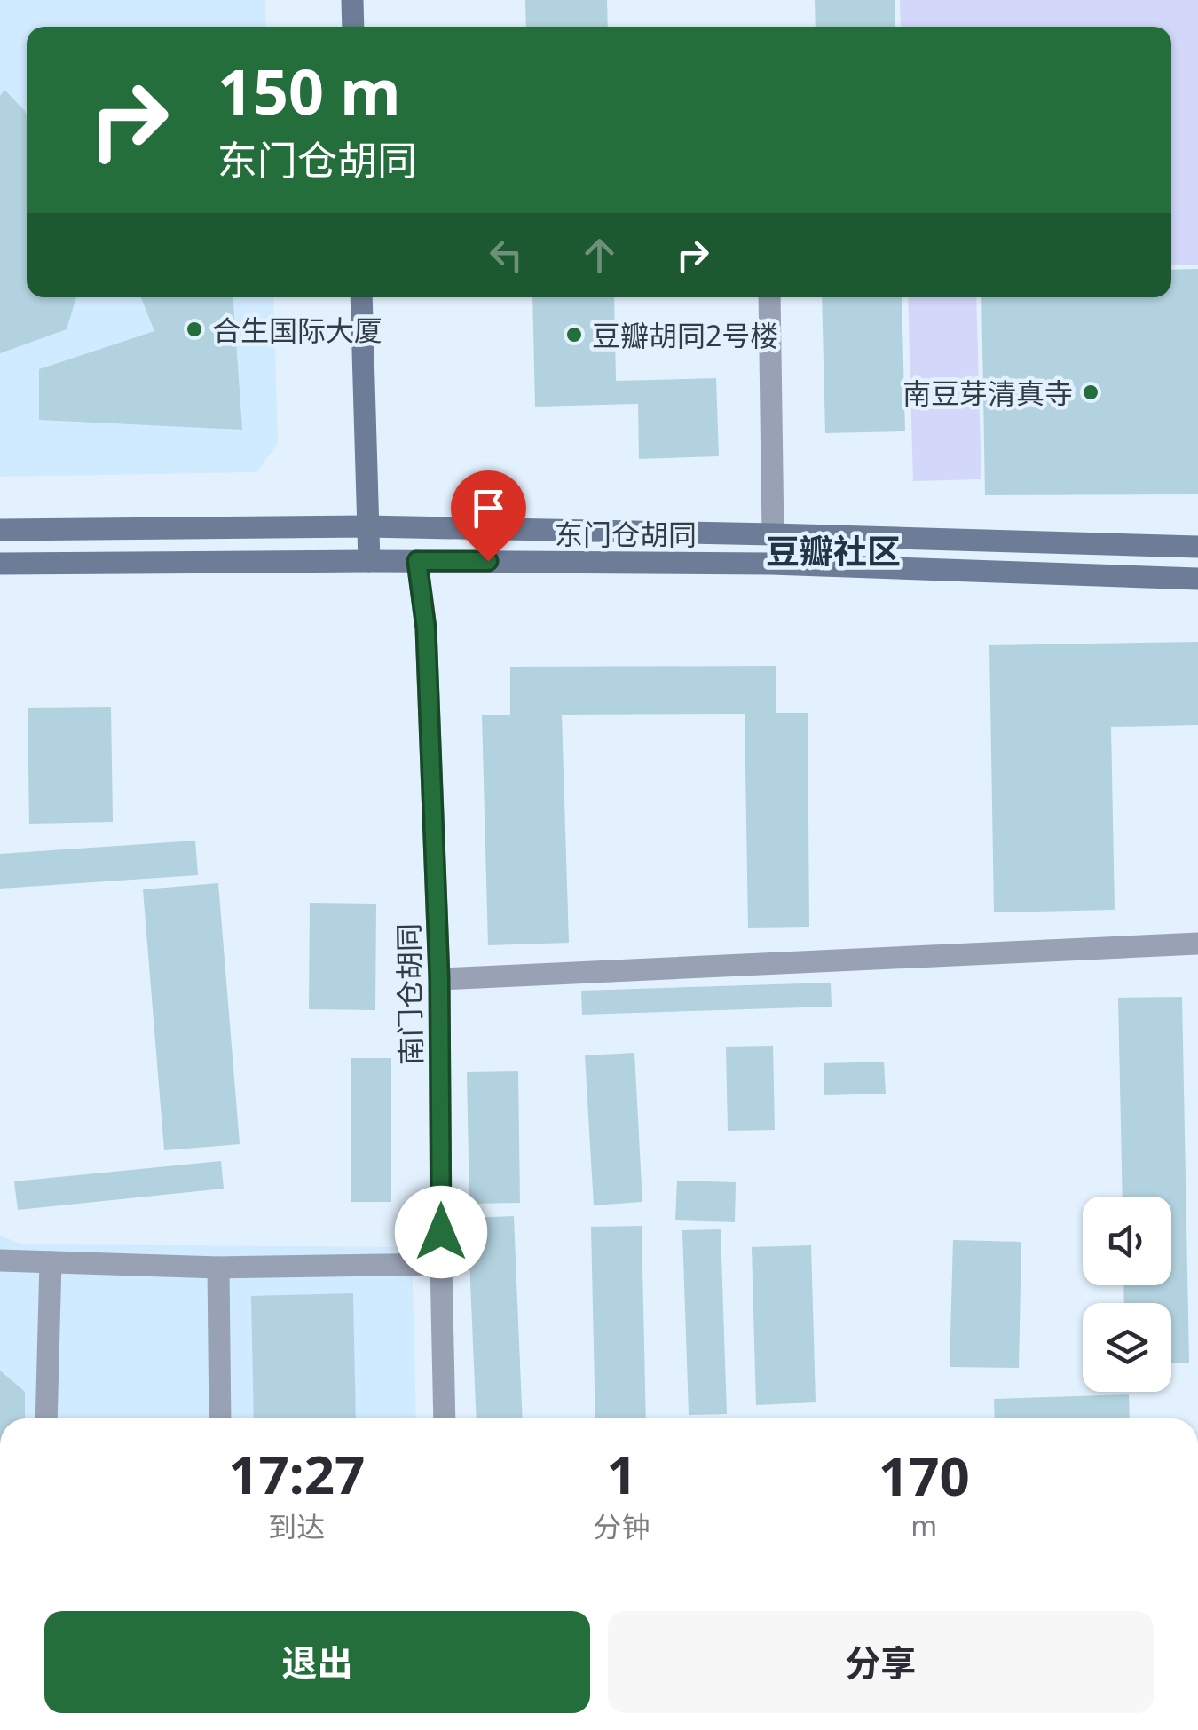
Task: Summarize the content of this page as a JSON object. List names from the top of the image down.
{
  "streets": {
    "street": ["东门仓胡同", "南门仓胡同"]
  },
  "crossings": [
    ["东门仓胡同", "南门仓胡同"]
  ],
  "districts": ["豆瓣社区"],
  "places": ["合生国际大厦", "豆瓣胡同2号楼", "南豆芽清真寺"],
  "page": {
    "turn": ["150 m", "东门仓胡同"],
    "eta": [
      "17:27",
      "到达",
      "1",
      "分钟",
      "170",
      "m"
    ],
    "buttons": ["退出", "分享"]
  }
}
